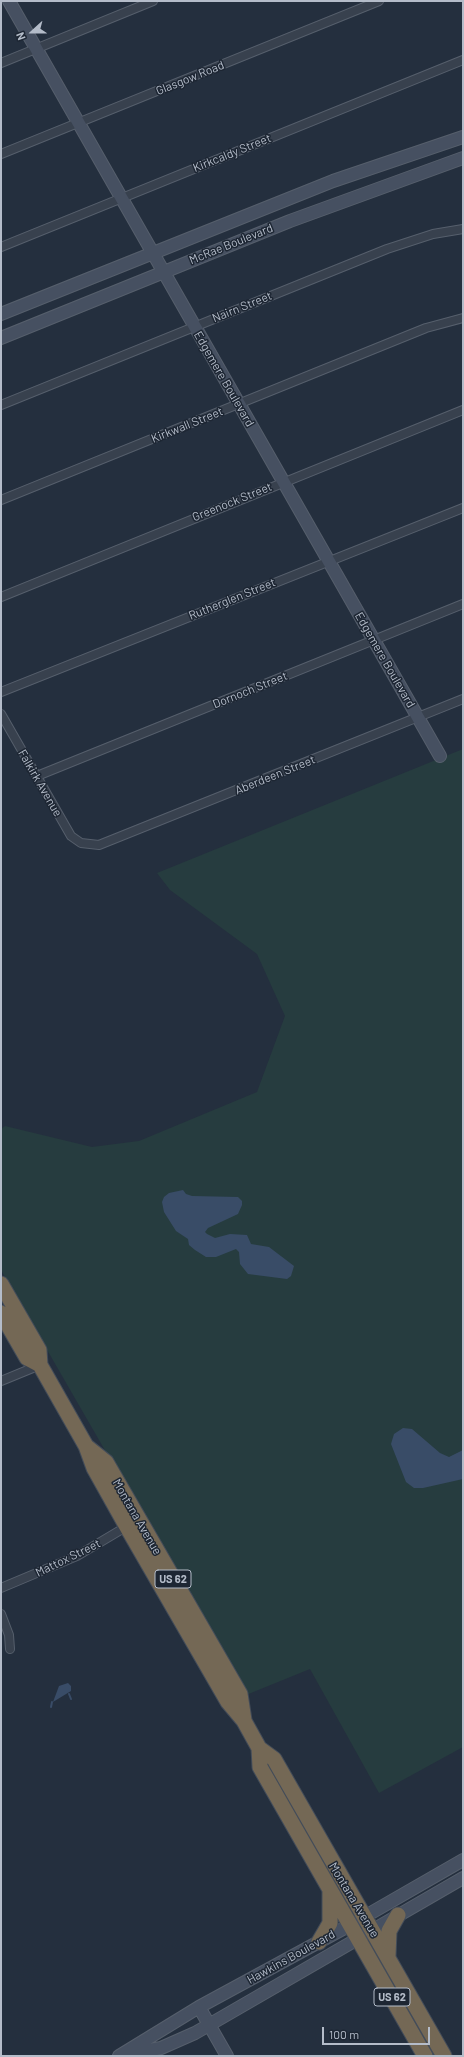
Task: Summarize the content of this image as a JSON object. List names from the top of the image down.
{
  "streets": {
    "highway": ["Montana Avenue", "US 62"],
    "main road": ["McRae Boulevard", "Edgemere Boulevard", "Hawkins Boulevard"],
    "street": [
      "Glasgow Road",
      "Kirkcaldy Street",
      "Nairn Street",
      "Kirkwall Street",
      "Greenock Street",
      "Rutherglen Street",
      "Dornoch Street",
      "Aberdeen Street",
      "Falkirk Avenue",
      "Mattox Street"
    ]
  },
  "crossings": [
    ["Glasgow Road", "Edgemere Boulevard"],
    ["Kirkcaldy Street", "Edgemere Boulevard"],
    ["McRae Boulevard", "Edgemere Boulevard"],
    ["Nairn Street", "Edgemere Boulevard"],
    ["Edgemere Boulevard", "Kirkwall Street"],
    ["Edgemere Boulevard", "Greenock Street"],
    ["Edgemere Boulevard", "Rutherglen Street"],
    ["Edgemere Boulevard", "Dornoch Street"],
    ["Edgemere Boulevard", "Aberdeen Street"],
    ["Dornoch Street", "Falkirk Avenue"],
    ["Aberdeen Street", "Falkirk Avenue"],
    ["Montana Avenue", "Mattox Street"],
    ["Montana Avenue", "Hawkins Boulevard"]
  ],
  "scale_bar": "100 m",
  "north": "left"
}
